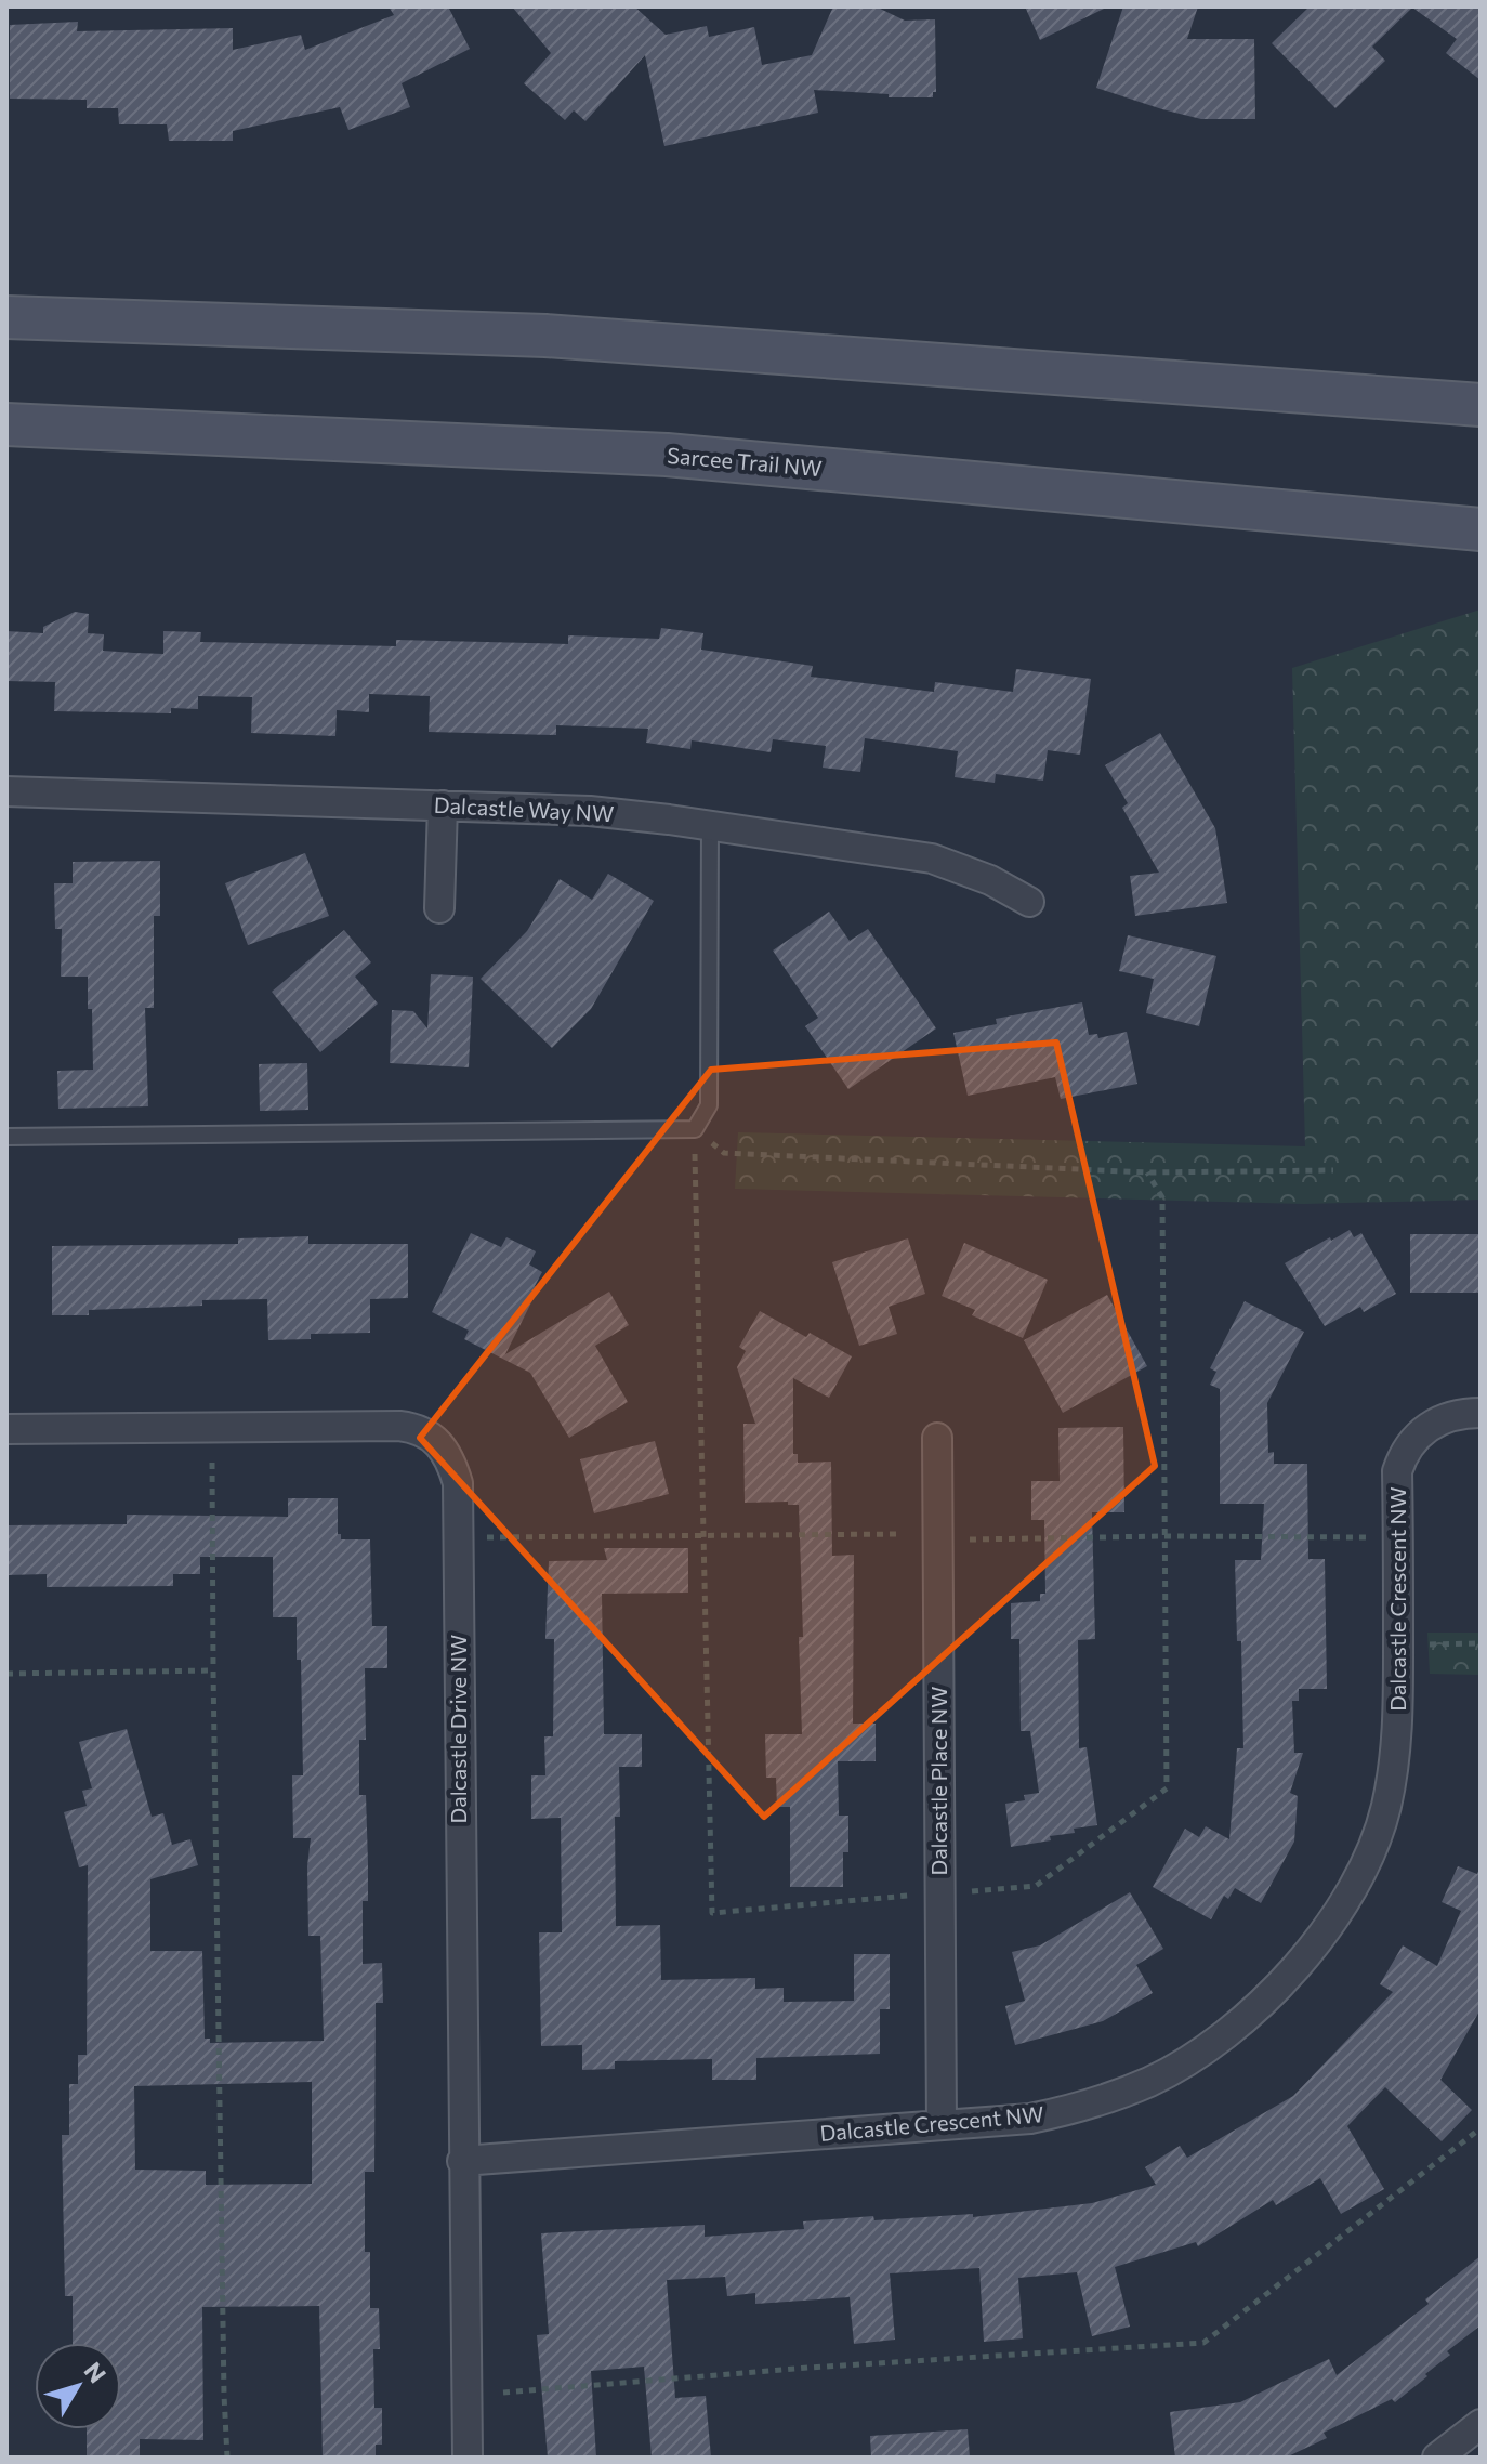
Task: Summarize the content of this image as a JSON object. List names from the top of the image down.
{
  "streets": {
    "main road": ["Sarcee Trail NW"],
    "street": [
      "Dalcastle Way NW",
      "Dalcastle Crescent NW",
      "Dalcastle Drive NW",
      "Dalcastle Place NW"
    ]
  },
  "crossings": [
    ["Dalcastle Crescent NW", "Dalcastle Drive NW"],
    ["Dalcastle Crescent NW", "Dalcastle Place NW"]
  ],
  "north": "top right"
}
